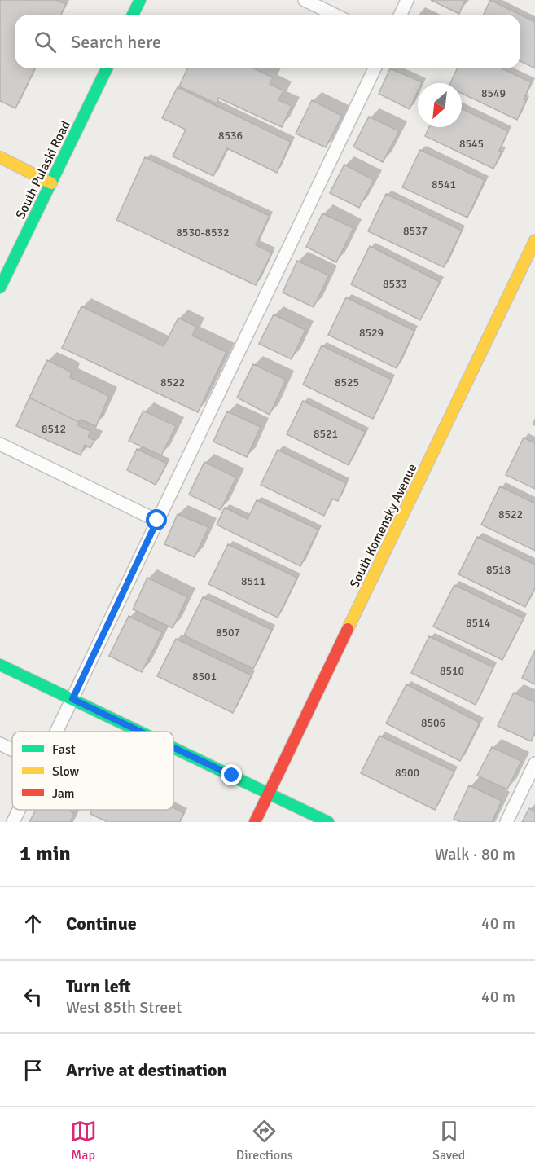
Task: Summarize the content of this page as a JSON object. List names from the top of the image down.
{
  "streets": {
    "street": ["South Pulaski Road", "South Komensky Avenue"]
  },
  "house_numbers": [
    "8549",
    "8536",
    "8545",
    "8541",
    "8537",
    "8530-8532",
    "8533",
    "8529",
    "8522",
    "8525",
    "8512",
    "8521",
    "8522",
    "8518",
    "8511",
    "8514",
    "8507",
    "8510",
    "8501",
    "8506",
    "8500"
  ],
  "legend": ["Fast", "Slow", "Jam"],
  "north": "bottom left",
  "page": {
    "search": "Search here",
    "heading": ["1 min", "Walk · 80 m"],
    "list": [
      ["Continue", "40 m"],
      ["Turn left", "West 85th Street", "40 m"],
      "Arrive at destination"
    ],
    "nav": ["Map", "Directions", "Saved"]
  }
}
